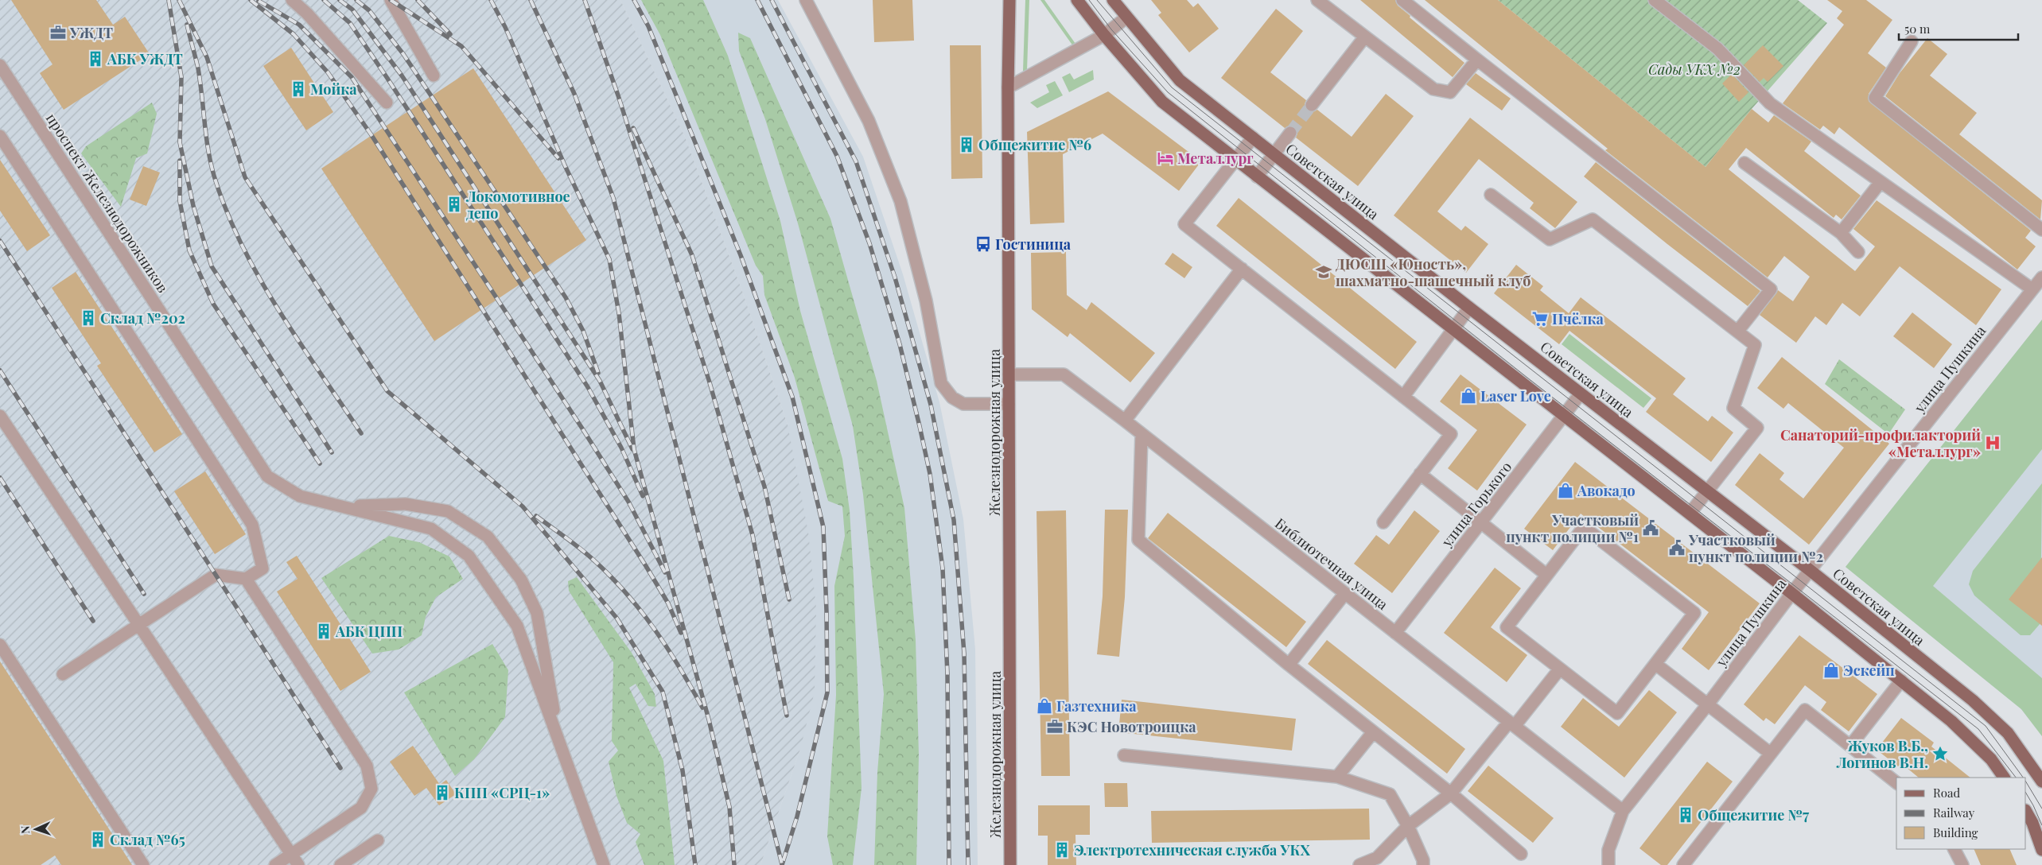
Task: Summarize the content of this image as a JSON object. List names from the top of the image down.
{
  "streets": {
    "main road": ["Советская улица", "Железнодорожная улица"],
    "street": [
      "проспект Железнодорожников",
      "улица Пушкина",
      "улица Горького",
      "Библиотечная улица"
    ]
  },
  "crossings": [
    ["Советская улица", "улица Пушкина"],
    ["Советская улица", "улица Горького"],
    ["улица Пушкина", "Библиотечная улица"],
    ["Железнодорожная улица", "Библиотечная улица"],
    ["улица Горького", "Библиотечная улица"]
  ],
  "parks": ["Сады УКХ №2"],
  "places": {
    "office": ["УЖДТ", "КЭС Новотроицка"],
    "building": [
      "АБК УЖДТ",
      "Мойка",
      "Общежитие №6",
      "Локомотивное депо",
      "Склад №202",
      "АБК ЦПП",
      "КПП «СРЦ-1»",
      "Общежитие №7",
      "Склад №65",
      "Электротехническая служба УКХ"
    ],
    "hotel": ["Металлург"],
    "bus stop": ["Гостиница"],
    "school or university": ["ДЮСШ «Юность», шахматно-шашечный клуб"],
    "supermarket": ["Пчёлка"],
    "shop": [
      "Laser Love",
      "Авокадо",
      "Эскейп",
      "Газтехника"
    ],
    "hospital": ["Санаторий-профилакторий «Металлург»"],
    "public building": ["Участковый пункт полиции №1", "Участковый пункт полиции №2"],
    "place": ["Жуков В.Б., Логинов В.Н."]
  },
  "legend": ["Road", "Railway", "Building"],
  "scale_bar": "50 m",
  "north": "left"
}
